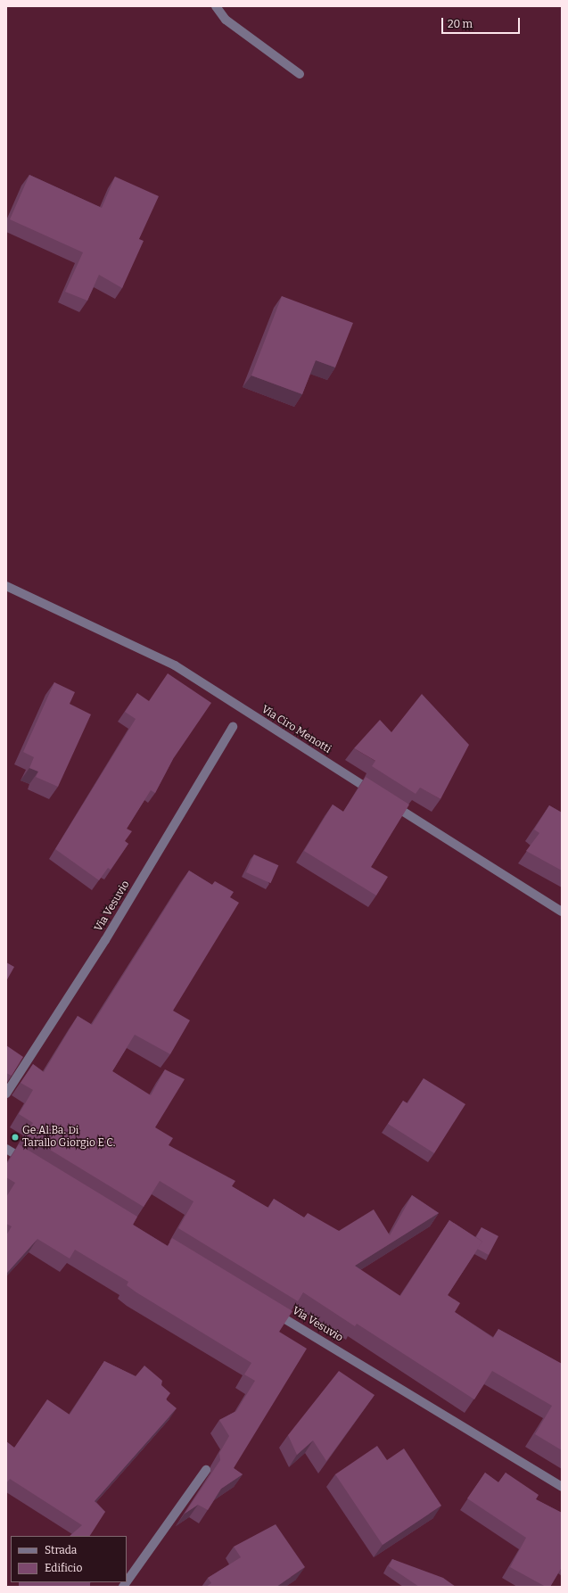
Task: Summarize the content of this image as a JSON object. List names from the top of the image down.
{
  "streets": {
    "street": ["Via Ciro Menotti", "Via Vesuvio"]
  },
  "places": ["Ge.Al.Ba. Di Tarallo Giorgio E C."],
  "legend": ["Strada", "Edificio"],
  "scale_bar": "20 m"
}
